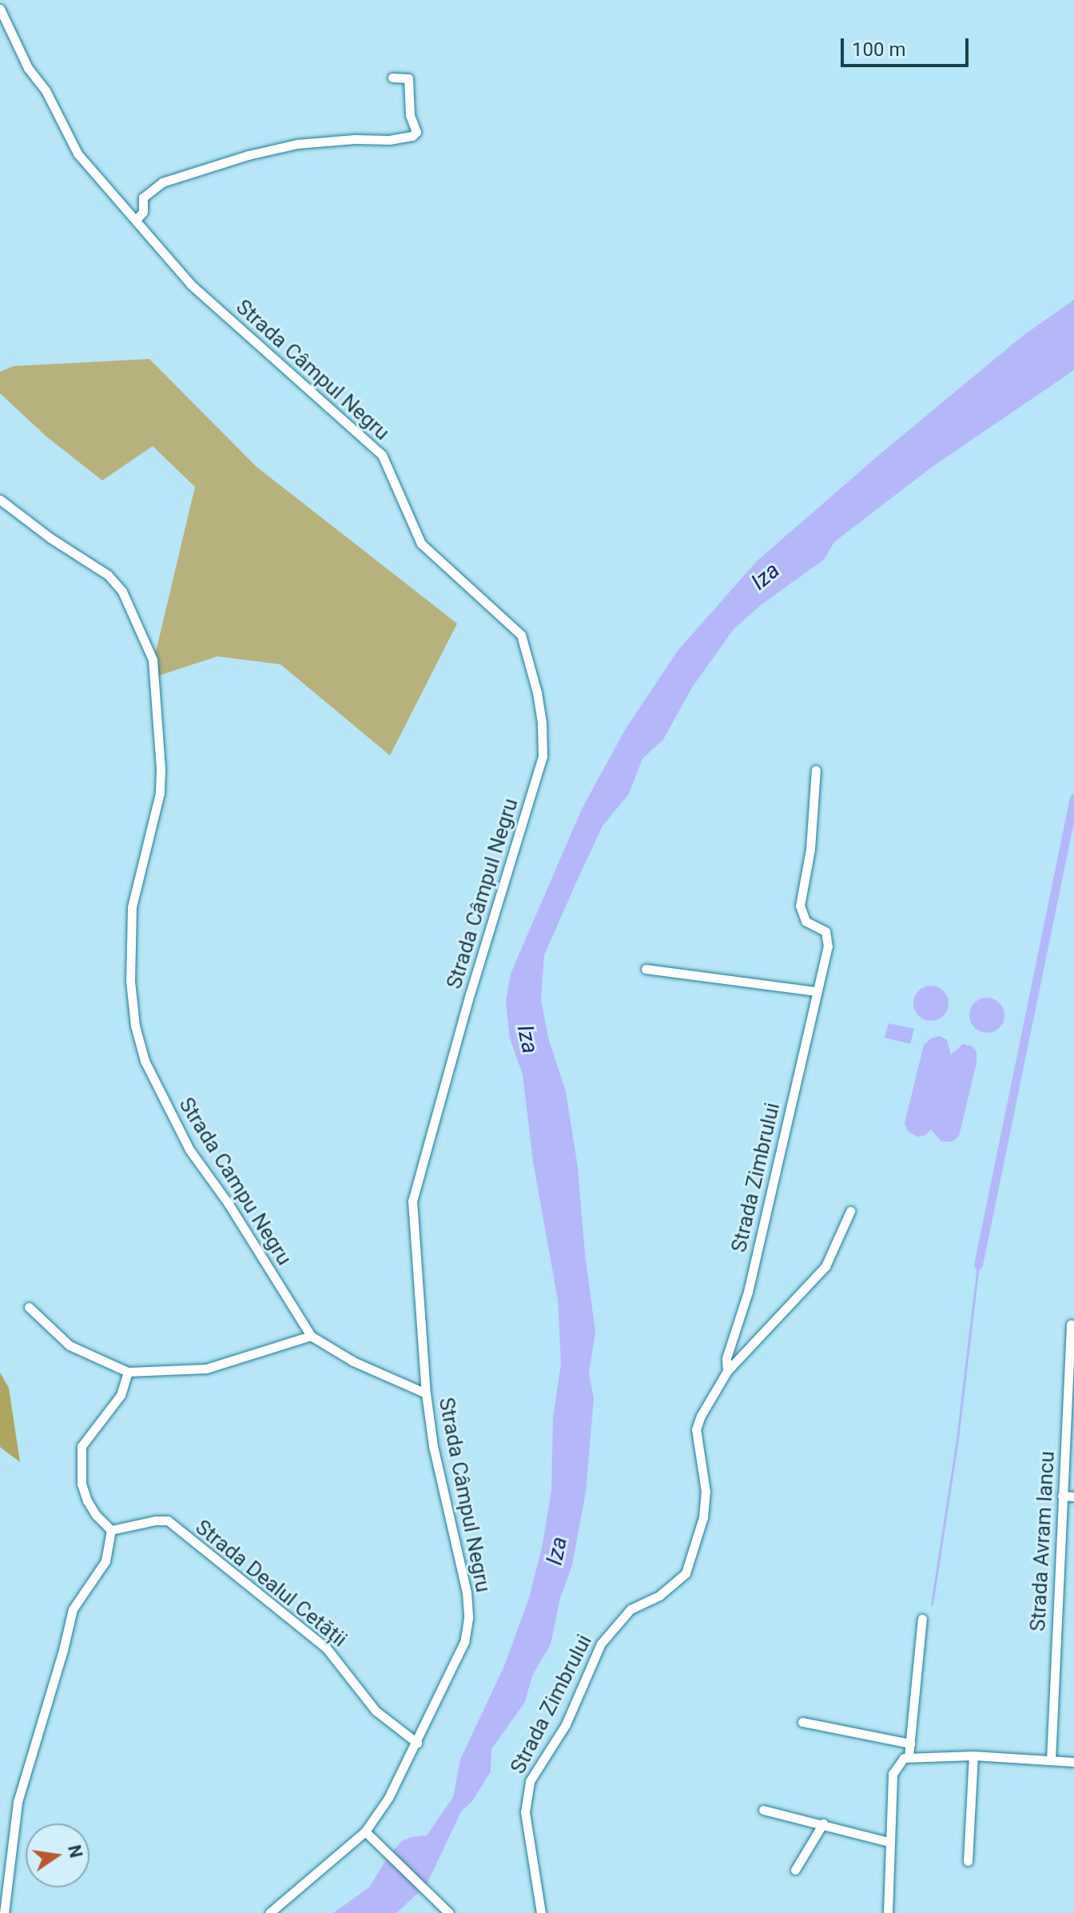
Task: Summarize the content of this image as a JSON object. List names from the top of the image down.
{
  "streets": {
    "street": [
      "Strada Câmpul Negru",
      "Strada Zimbrului",
      "Strada Campu Negru",
      "Strada Avram Iancu",
      "Strada Dealul Cetății"
    ]
  },
  "crossings": [
    ["Strada Câmpul Negru", "Strada Campu Negru"],
    ["Strada Câmpul Negru", "Strada Dealul Cetății"]
  ],
  "water": ["Iza"],
  "scale_bar": "100 m",
  "north": "right"
}
